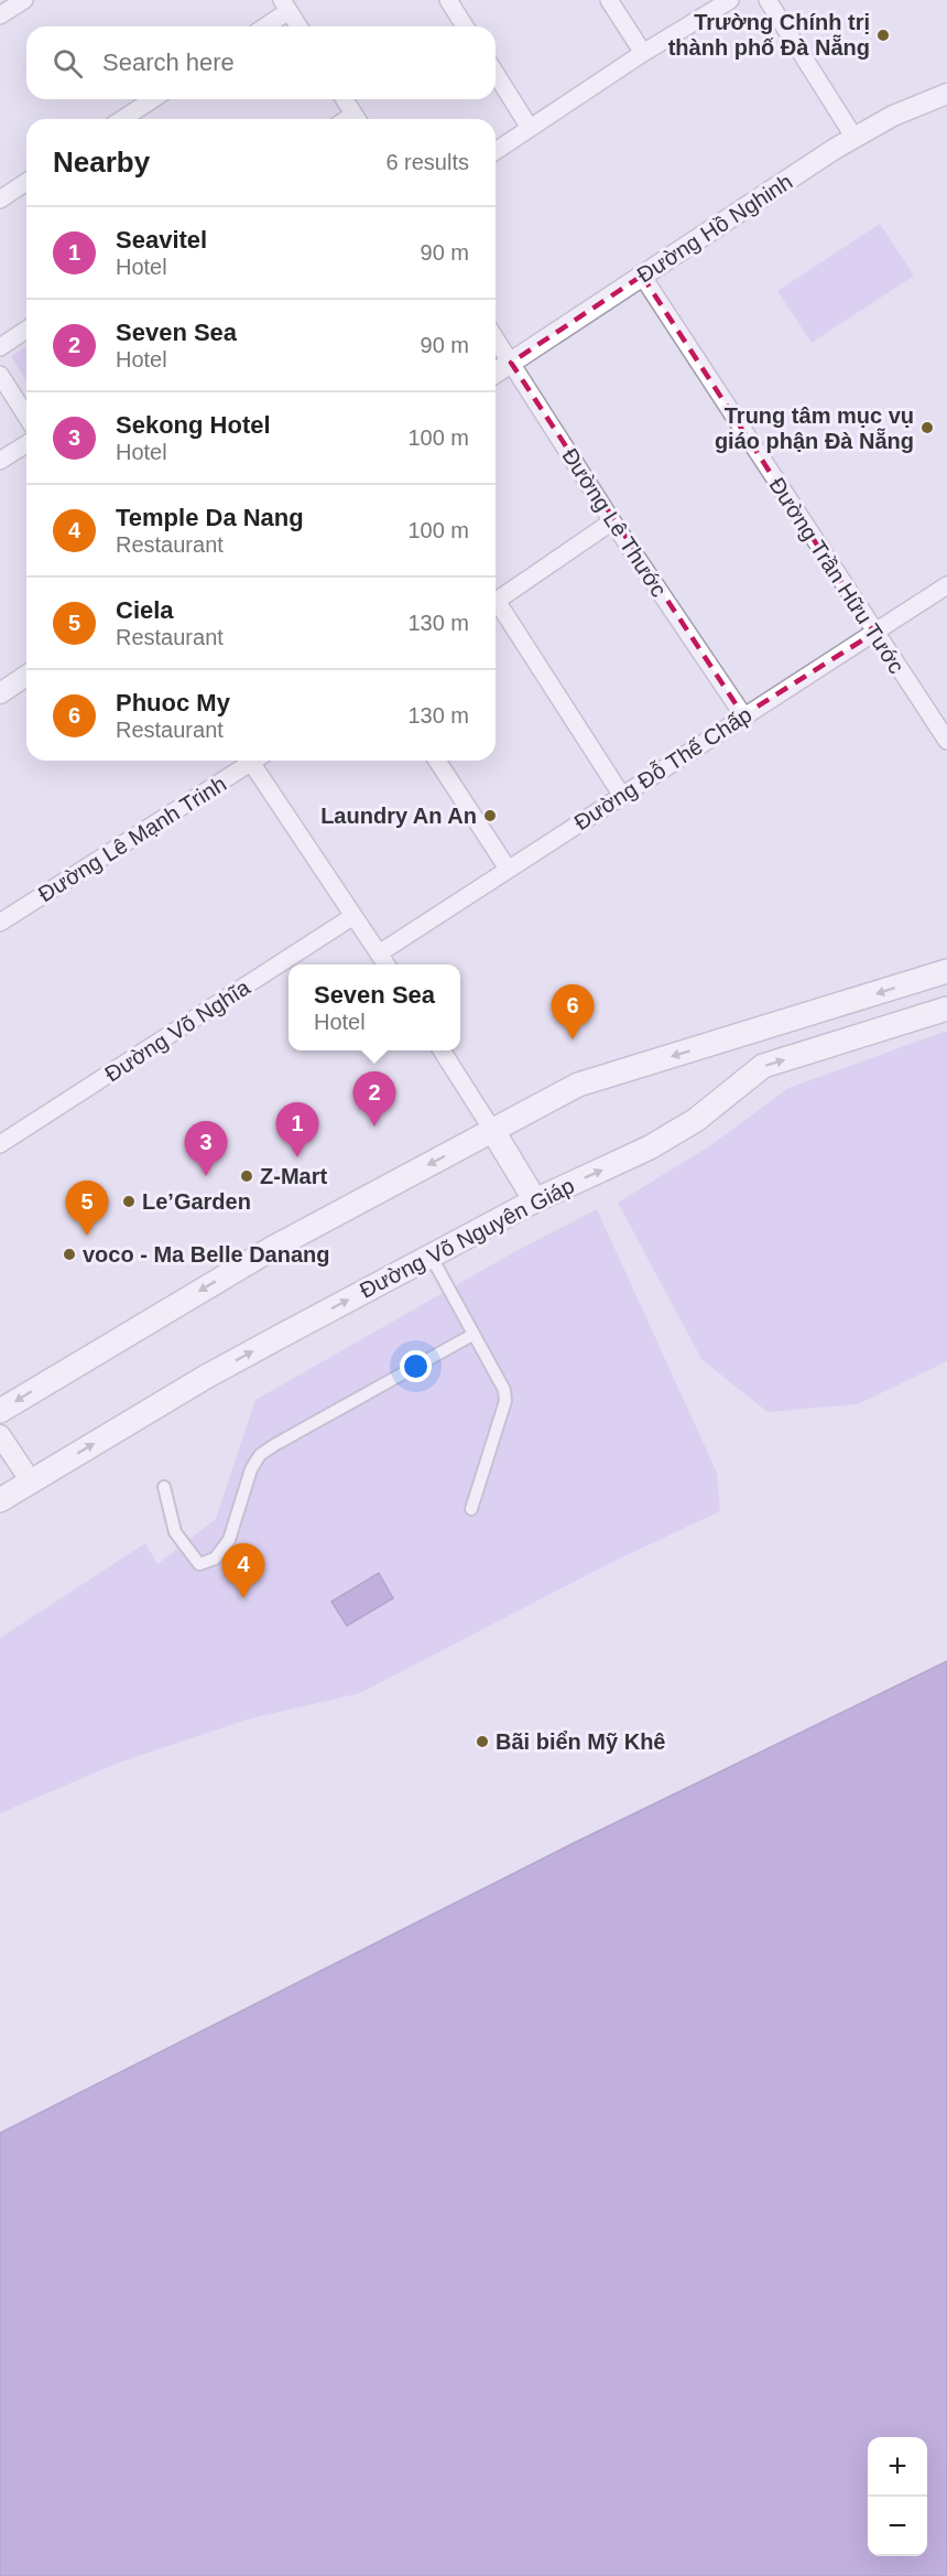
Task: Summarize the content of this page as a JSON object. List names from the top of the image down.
{
  "streets": {
    "main road": ["Đường Võ Nguyên Giáp"],
    "street": [
      "Đường Hồ Nghinh",
      "Đường Lê Thước",
      "Đường Trần Hữu Tước",
      "Đường Đỗ Thế Chấp",
      "Đường Lê Mạnh Trinh",
      "Đường Võ Nghĩa"
    ]
  },
  "crossings": [
    ["Đường Hồ Nghinh", "Đường Lê Thước"],
    ["Đường Hồ Nghinh", "Đường Trần Hữu Tước"],
    ["Đường Lê Thước", "Đường Đỗ Thế Chấp"],
    ["Đường Trần Hữu Tước", "Đường Đỗ Thế Chấp"]
  ],
  "places": [
    "Trường Chính trị thành phố Đà Nẵng",
    "Trung tâm mục vụ giáo phận Đà Nẵng",
    "Laundry An An",
    "Z-Mart",
    "Le’Garden",
    "voco - Ma Belle Danang",
    "Bãi biển Mỹ Khê"
  ],
  "page": {
    "search": "Search here",
    "heading": ["Nearby", "6 results"],
    "list": [
      {
        "mark": "1",
        "name": "Seavitel",
        "note": "Hotel",
        "value": "90 m"
      },
      {
        "mark": "2",
        "name": "Seven Sea",
        "note": "Hotel",
        "value": "90 m"
      },
      {
        "mark": "3",
        "name": "Sekong Hotel",
        "note": "Hotel",
        "value": "100 m"
      },
      {
        "mark": "4",
        "name": "Temple Da Nang",
        "note": "Restaurant",
        "value": "100 m"
      },
      {
        "mark": "5",
        "name": "Ciela",
        "note": "Restaurant",
        "value": "130 m"
      },
      {
        "mark": "6",
        "name": "Phuoc My",
        "note": "Restaurant",
        "value": "130 m"
      }
    ],
    "popup": ["Seven Sea", "Hotel"],
    "pins": [
      "6",
      "2",
      "1",
      "3",
      "5",
      "4"
    ],
    "map_buttons": ["+", "−"]
  }
}
